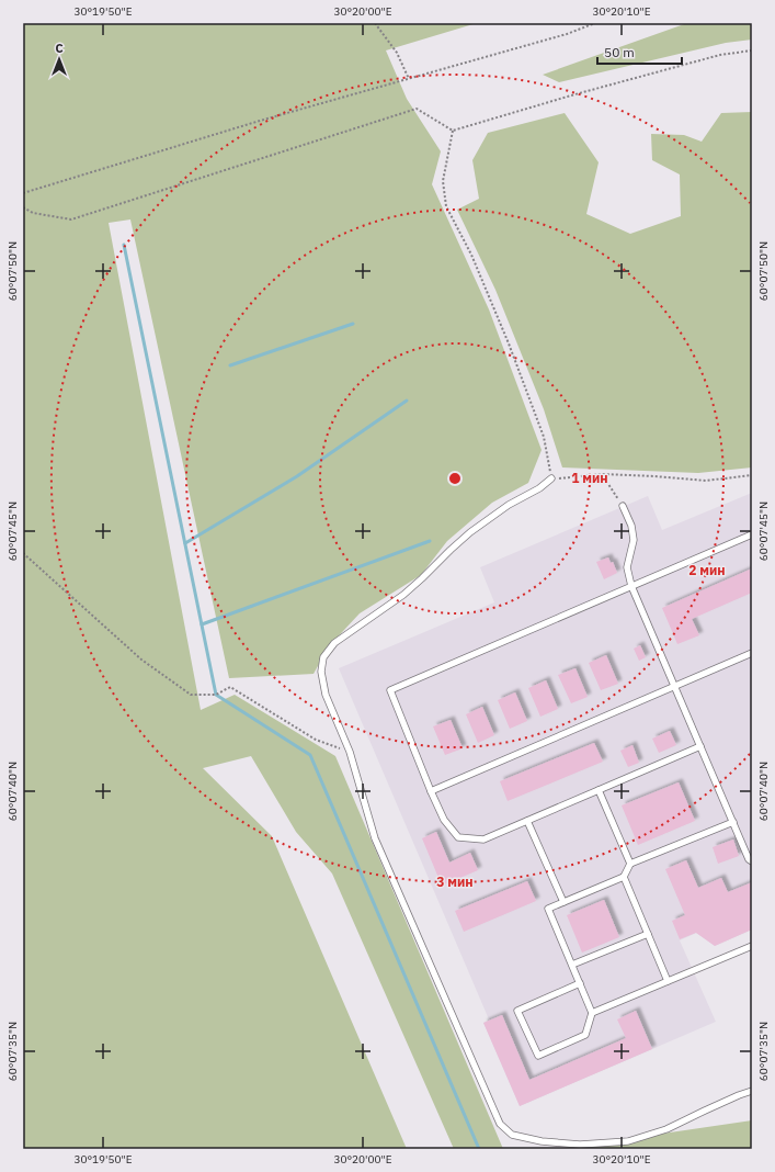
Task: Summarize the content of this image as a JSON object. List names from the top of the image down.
{
  "scale_bar": "50 m",
  "north": "top",
  "coordinates": [
    "30°19'50\"E",
    "30°20'00\"E",
    "30°20'10\"E",
    "60°07'50\"N",
    "60°07'45\"N",
    "60°07'40\"N",
    "60°07'35\"N"
  ],
  "rings": ["1 мин", "2 мин", "3 мин"]
}
